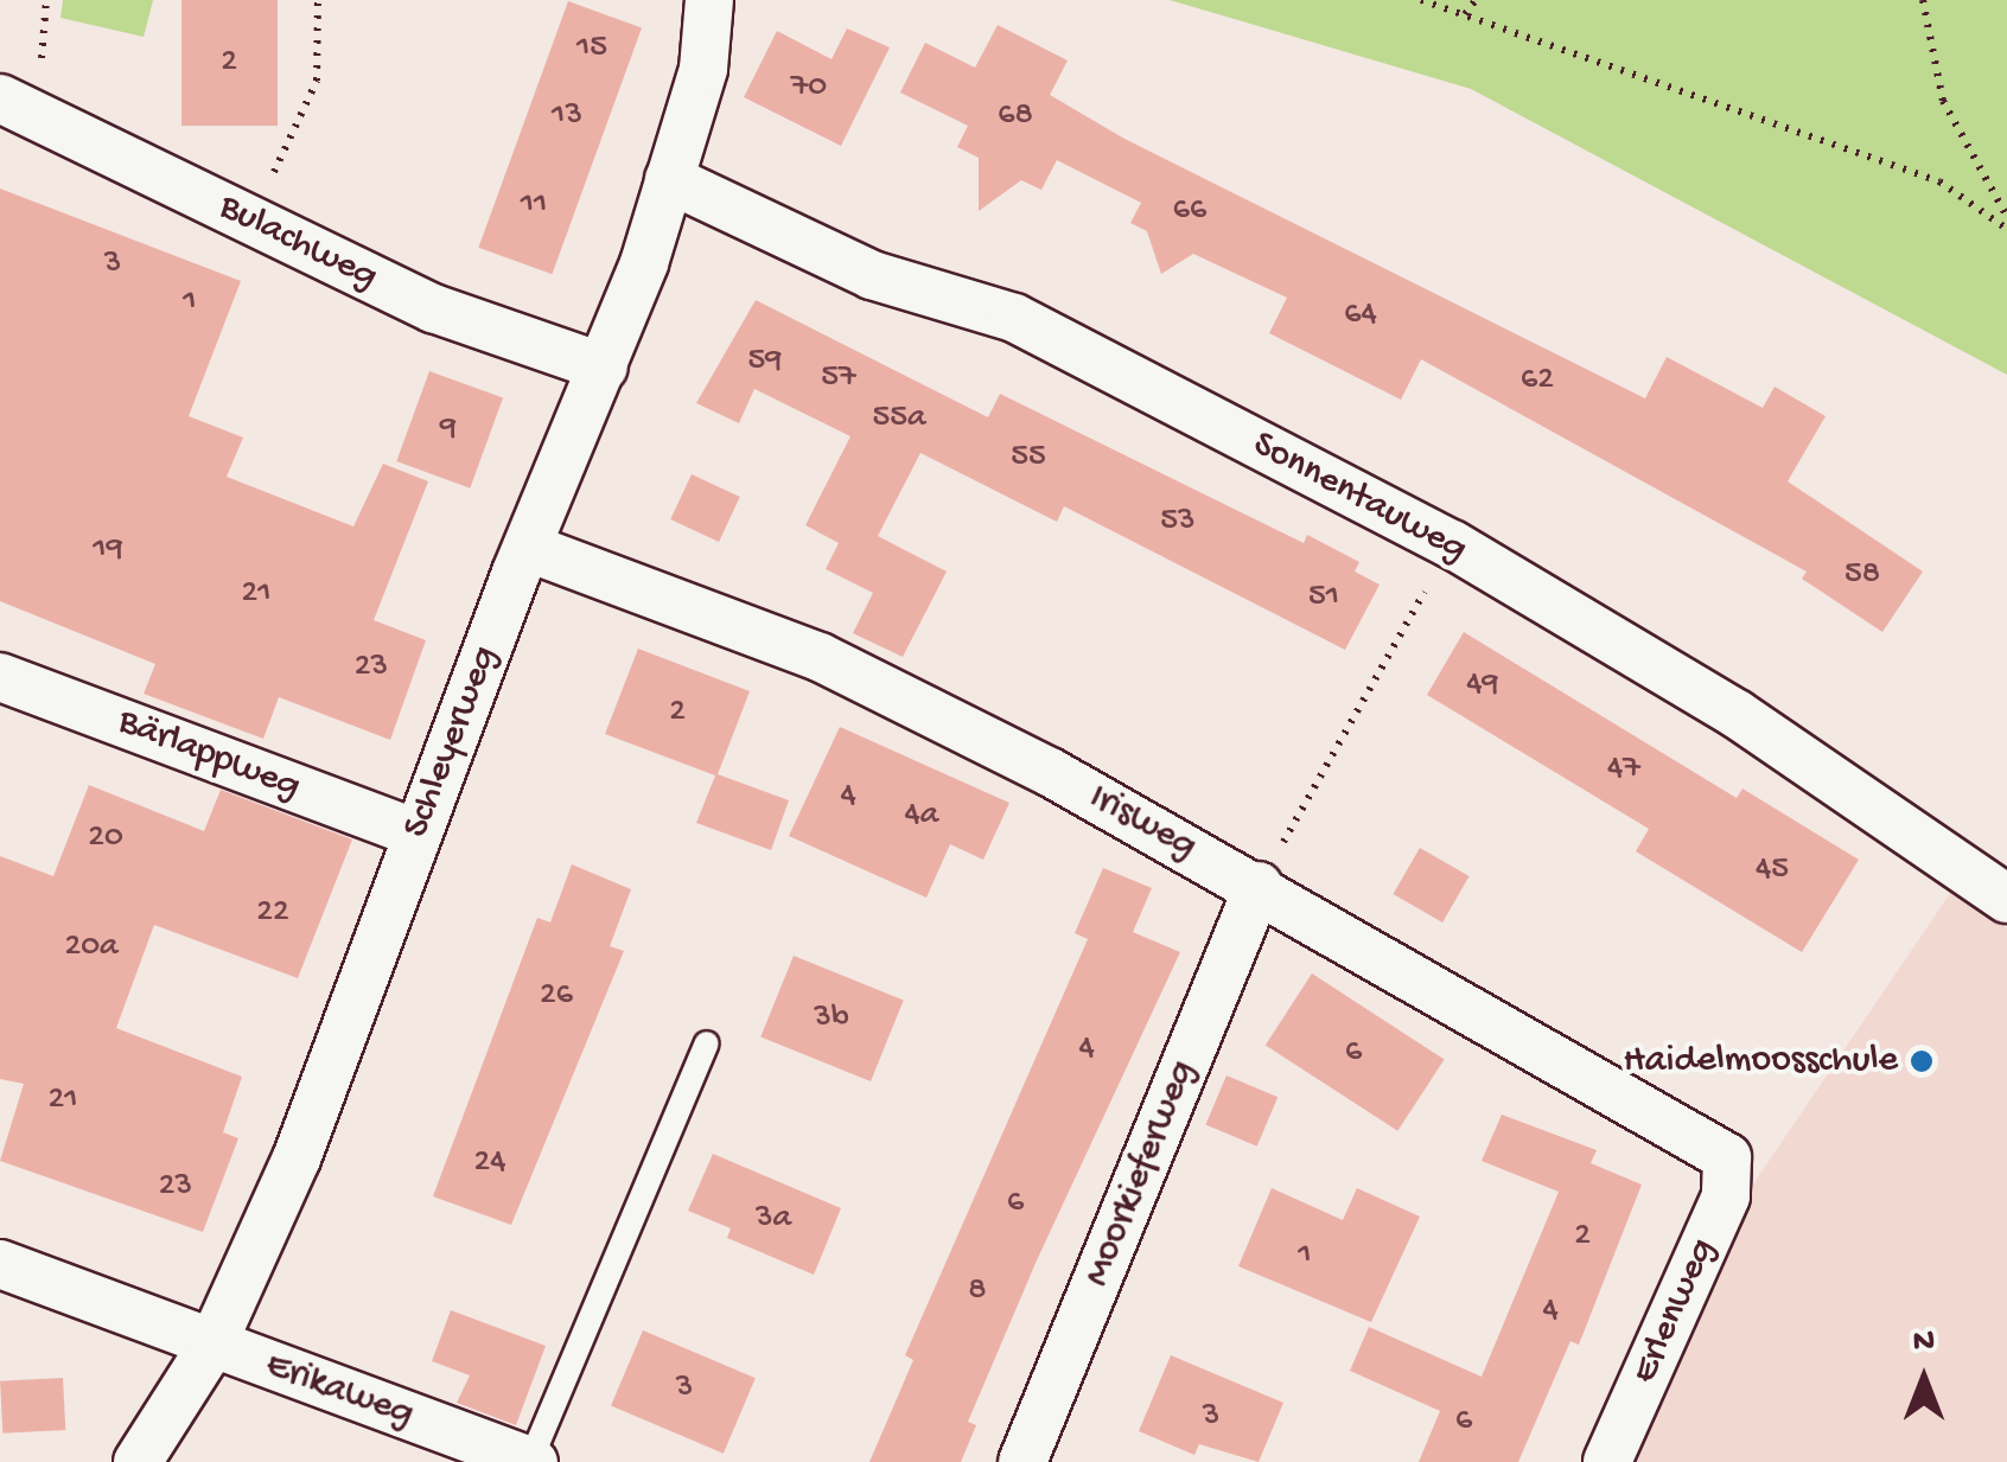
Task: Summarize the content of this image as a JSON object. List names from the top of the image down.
{
  "streets": {
    "street": [
      "Bulachweg",
      "Sonnentauweg",
      "Schleyerweg",
      "Bärlappweg",
      "Irisweg",
      "Moorkieferweg",
      "Erlenweg",
      "Erikaweg"
    ]
  },
  "crossings": [
    ["Bulachweg", "Schleyerweg"],
    ["Sonnentauweg", "Schleyerweg"],
    ["Schleyerweg", "Bärlappweg"],
    ["Schleyerweg", "Irisweg"],
    ["Schleyerweg", "Erikaweg"],
    ["Irisweg", "Moorkieferweg"],
    ["Irisweg", "Erlenweg"]
  ],
  "places": ["Haidelmoosschule"],
  "house_numbers": [
    "15",
    "2",
    "70",
    "13",
    "68",
    "11",
    "66",
    "3",
    "1",
    "64",
    "59",
    "57",
    "62",
    "55a",
    "9",
    "55",
    "53",
    "19",
    "58",
    "21",
    "51",
    "23",
    "49",
    "2",
    "47",
    "4",
    "4a",
    "20",
    "45",
    "22",
    "20a",
    "26",
    "3b",
    "4",
    "6",
    "21",
    "24",
    "23",
    "6",
    "3a",
    "2",
    "1",
    "8",
    "4",
    "3",
    "3",
    "6"
  ],
  "north": "top"
}
